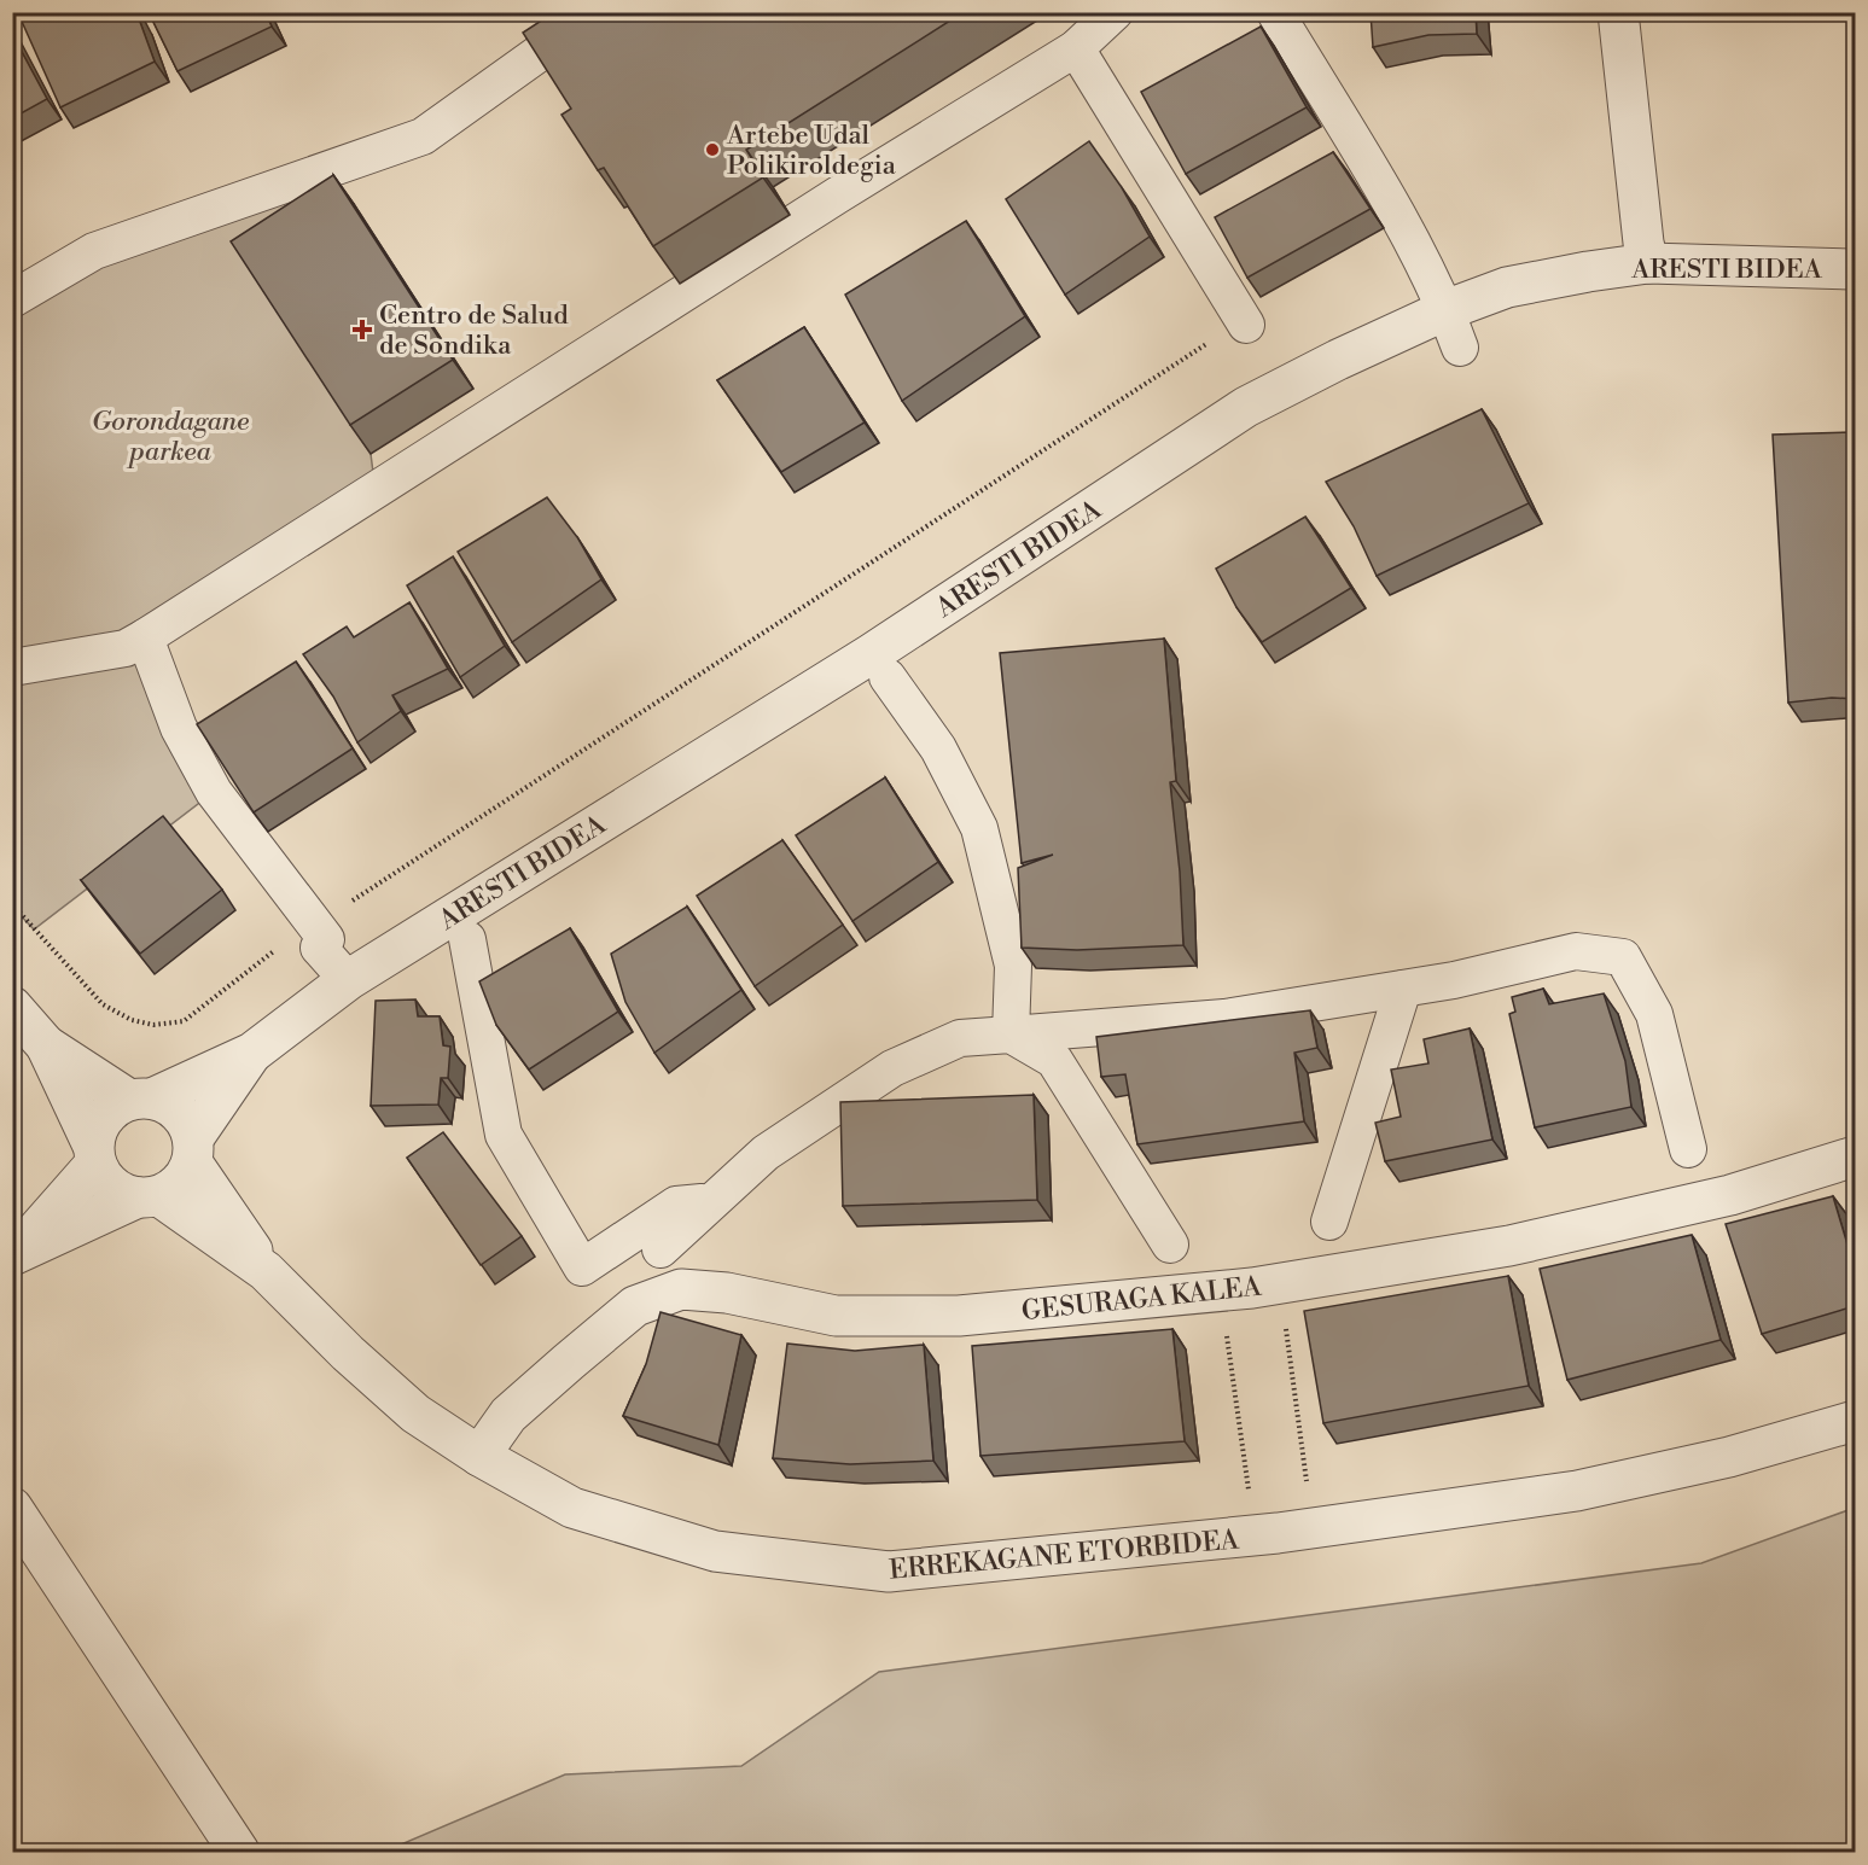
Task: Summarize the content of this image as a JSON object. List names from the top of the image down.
{
  "streets": {
    "street": ["ARESTI BIDEA", "GESURAGA KALEA", "ERREKAGANE ETORBIDEA"]
  },
  "crossings": [
    ["ARESTI BIDEA", "ERREKAGANE ETORBIDEA"],
    ["GESURAGA KALEA", "ERREKAGANE ETORBIDEA"]
  ],
  "parks": ["Gorondagane parkea"],
  "places": {
    "other": ["Artebe Udal Polikiroldegia"],
    "health": ["Centro de Salud de Sondika"]
  }
}
